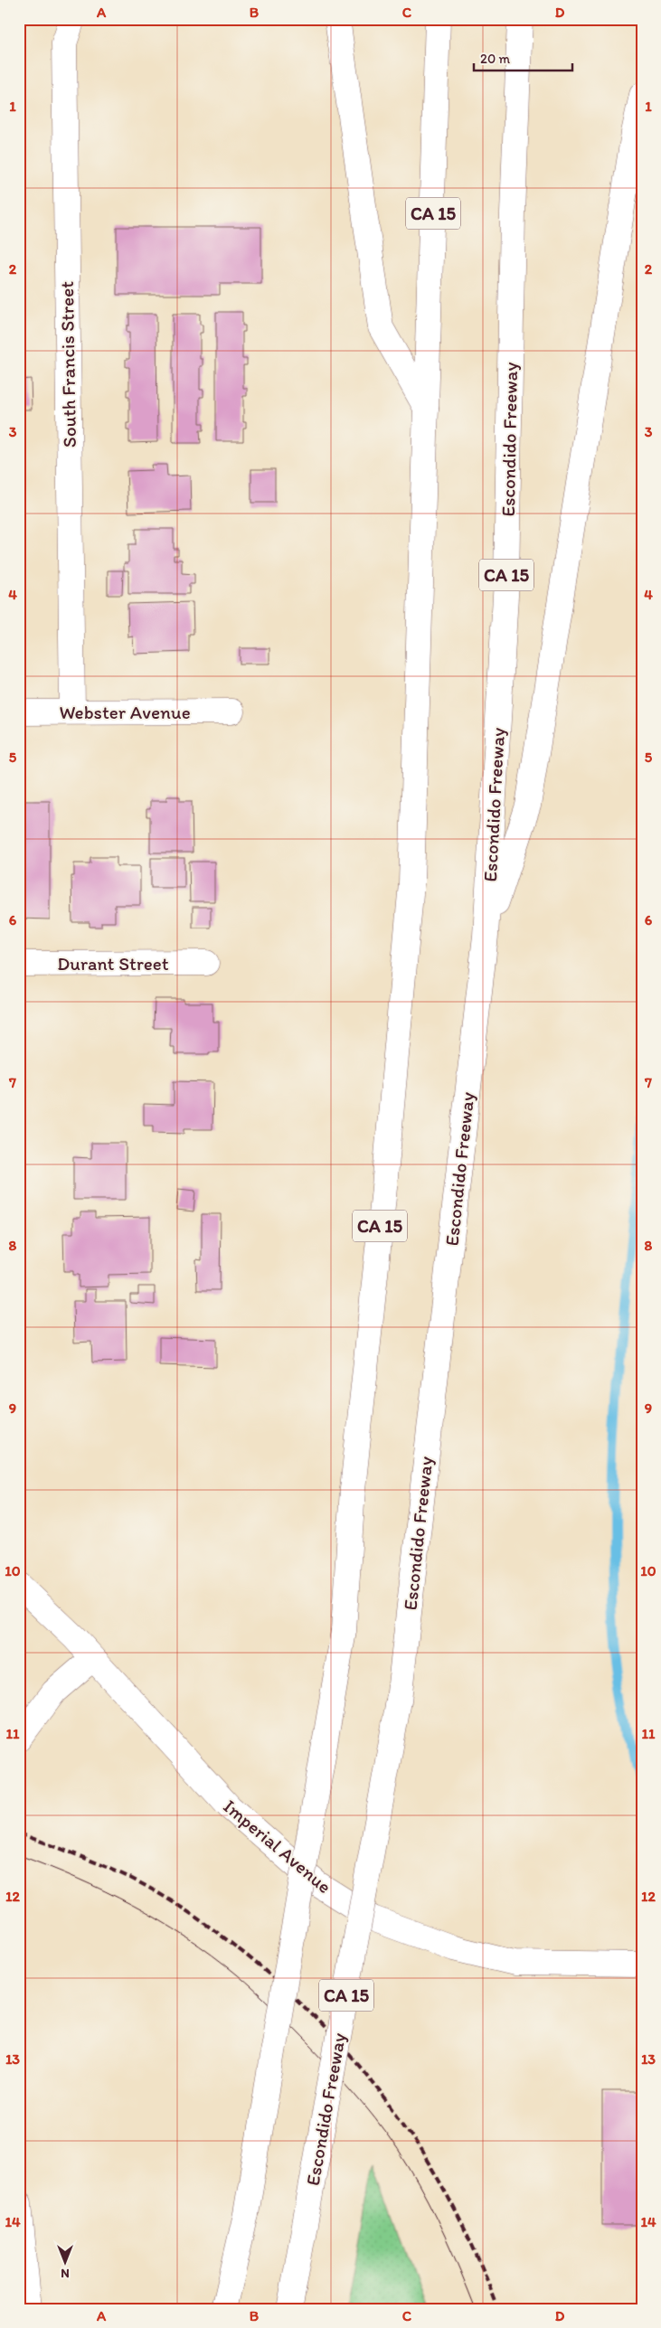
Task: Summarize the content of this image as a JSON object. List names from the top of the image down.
{
  "streets": {
    "main road": [
      "CA 15",
      "South Francis Street",
      "Escondido Freeway",
      "Webster Avenue",
      "Durant Street",
      "Imperial Avenue"
    ]
  },
  "crossings": [
    ["South Francis Street", "Webster Avenue"]
  ],
  "scale_bar": "20 m",
  "north": "bottom",
  "grid": {
    "columns": [
      "A",
      "B",
      "C",
      "D"
    ],
    "rows": [
      "1",
      "2",
      "3",
      "4",
      "5",
      "6",
      "7",
      "8",
      "9",
      "10",
      "11",
      "12",
      "13",
      "14"
    ]
  }
}
